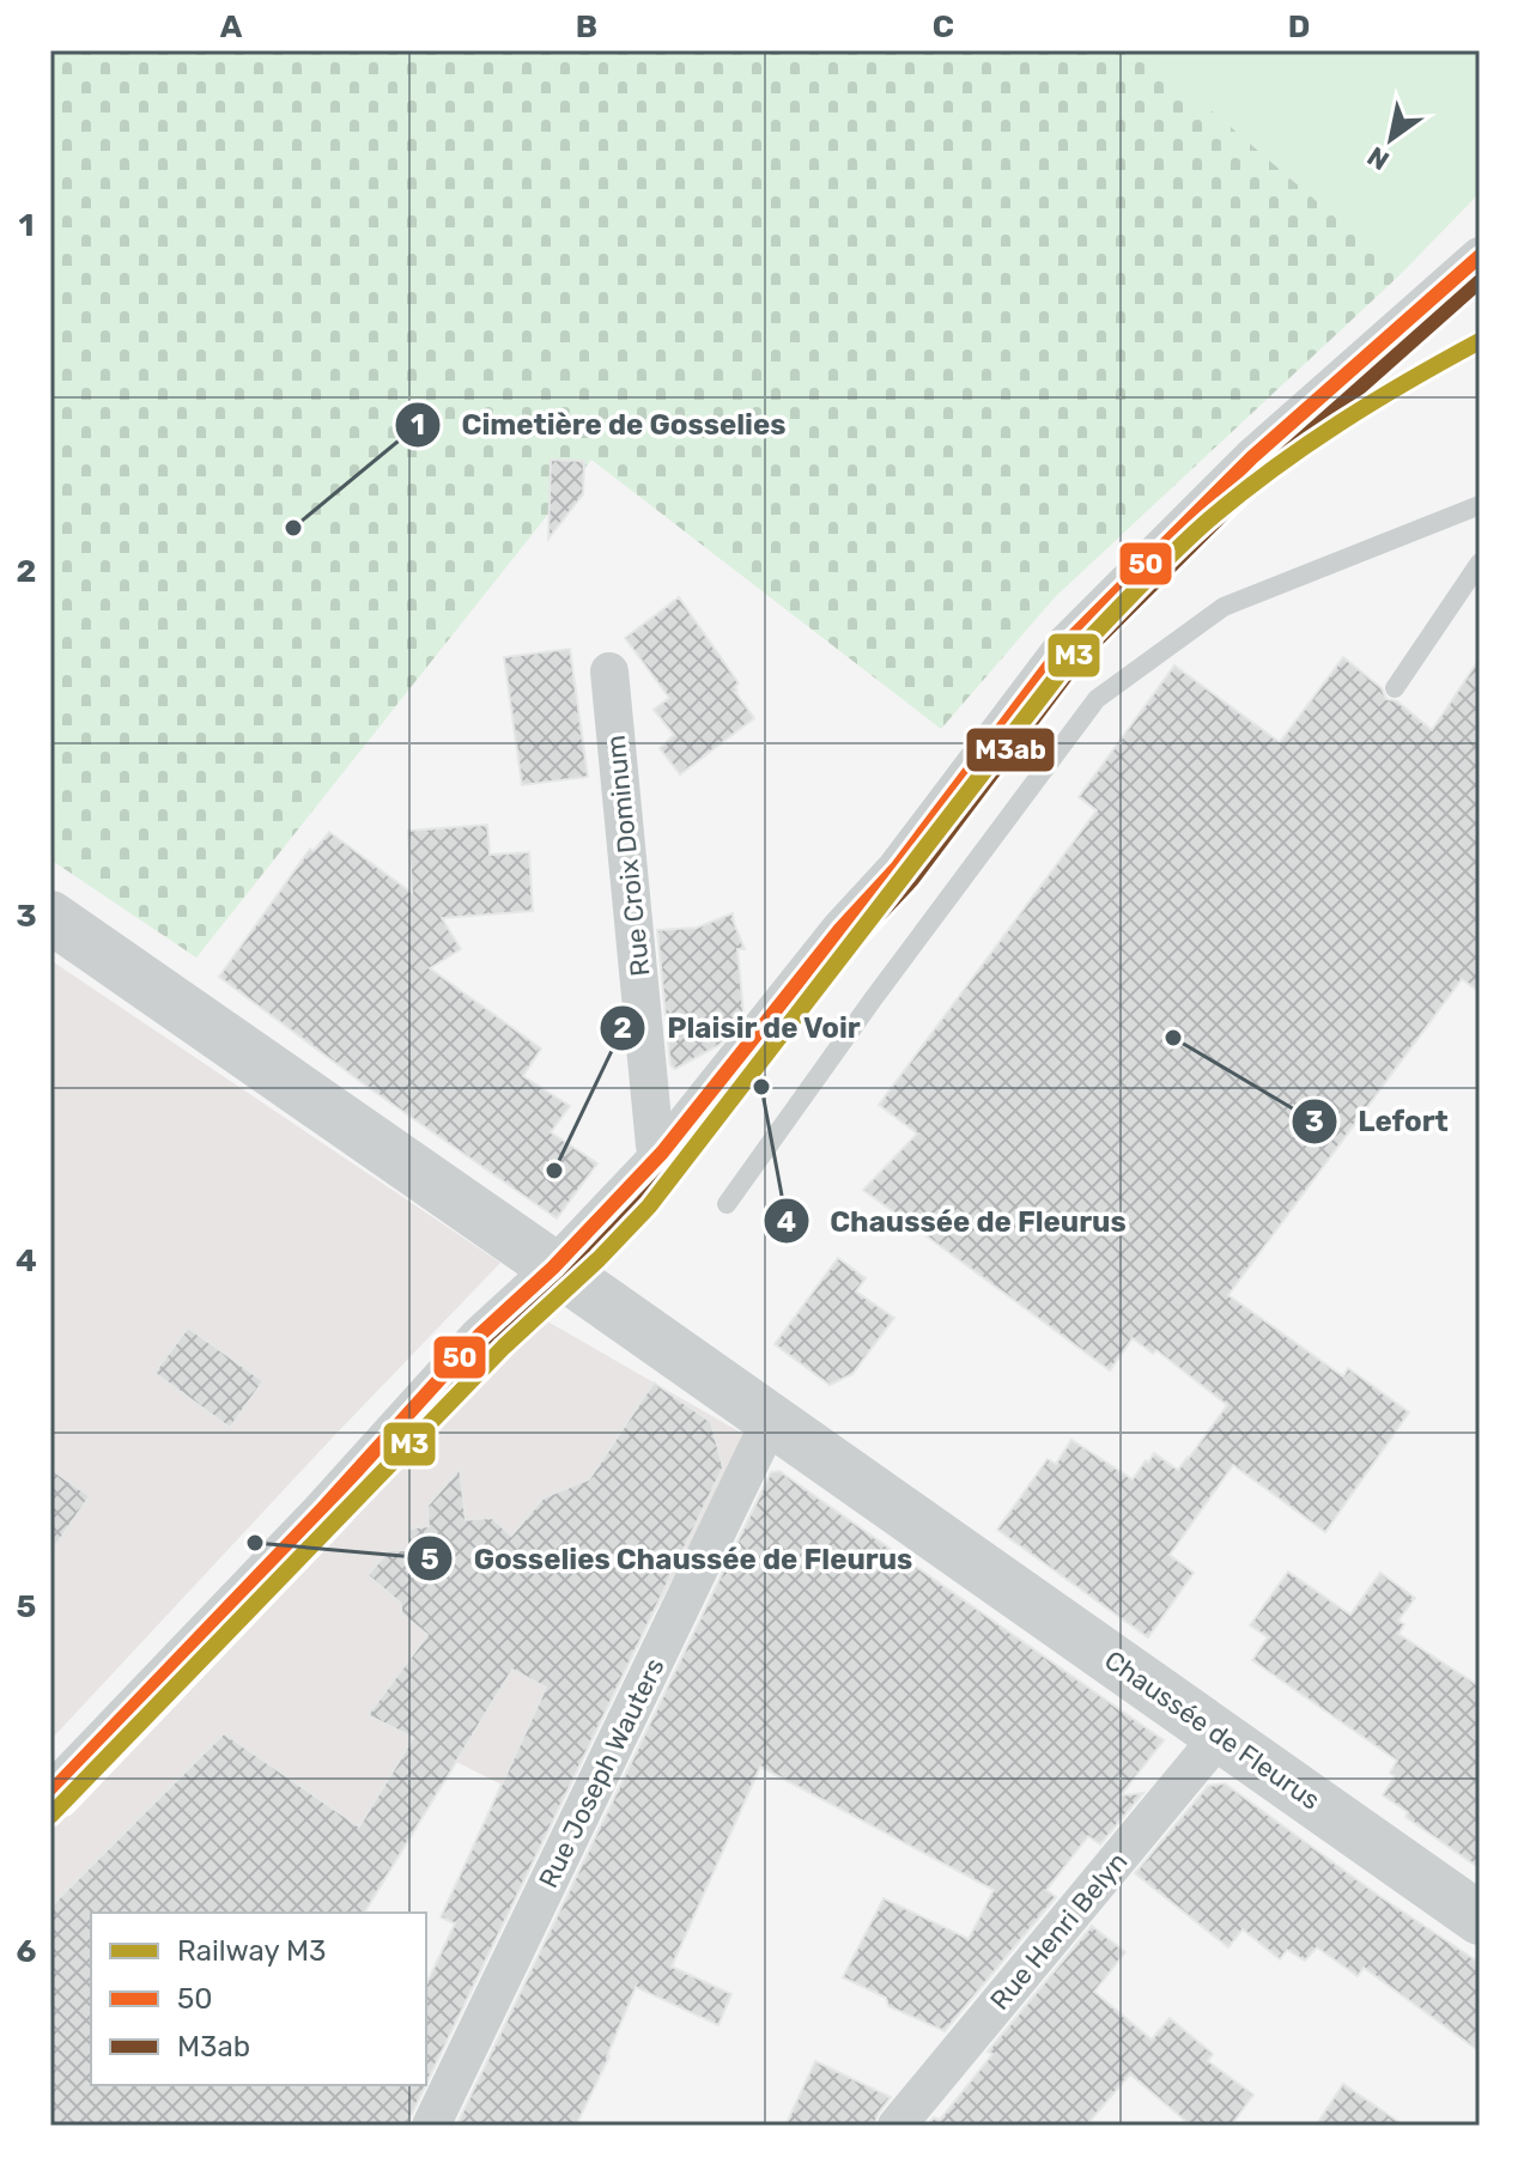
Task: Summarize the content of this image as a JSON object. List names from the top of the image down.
{
  "streets": {
    "main road": ["Chaussée de Fleurus"],
    "street": ["Rue Croix Dominum", "Rue Joseph Wauters", "Rue Henri Belyn"]
  },
  "crossings": [
    ["Chaussée de Fleurus", "Rue Joseph Wauters"],
    ["Chaussée de Fleurus", "Rue Henri Belyn"]
  ],
  "places": [
    "Cimetière de Gosselies",
    "Lefort",
    "Chaussée de Fleurus",
    "Plaisir de Voir",
    "Gosselies Chaussée de Fleurus"
  ],
  "lines": ["transit line 50", "transit line M3ab", "rail line M3"],
  "legend": ["Railway M3", "50", "M3ab"],
  "north": "bottom left",
  "grid": {
    "columns": [
      "A",
      "B",
      "C",
      "D"
    ],
    "rows": [
      "1",
      "2",
      "3",
      "4",
      "5",
      "6"
    ]
  }
}
